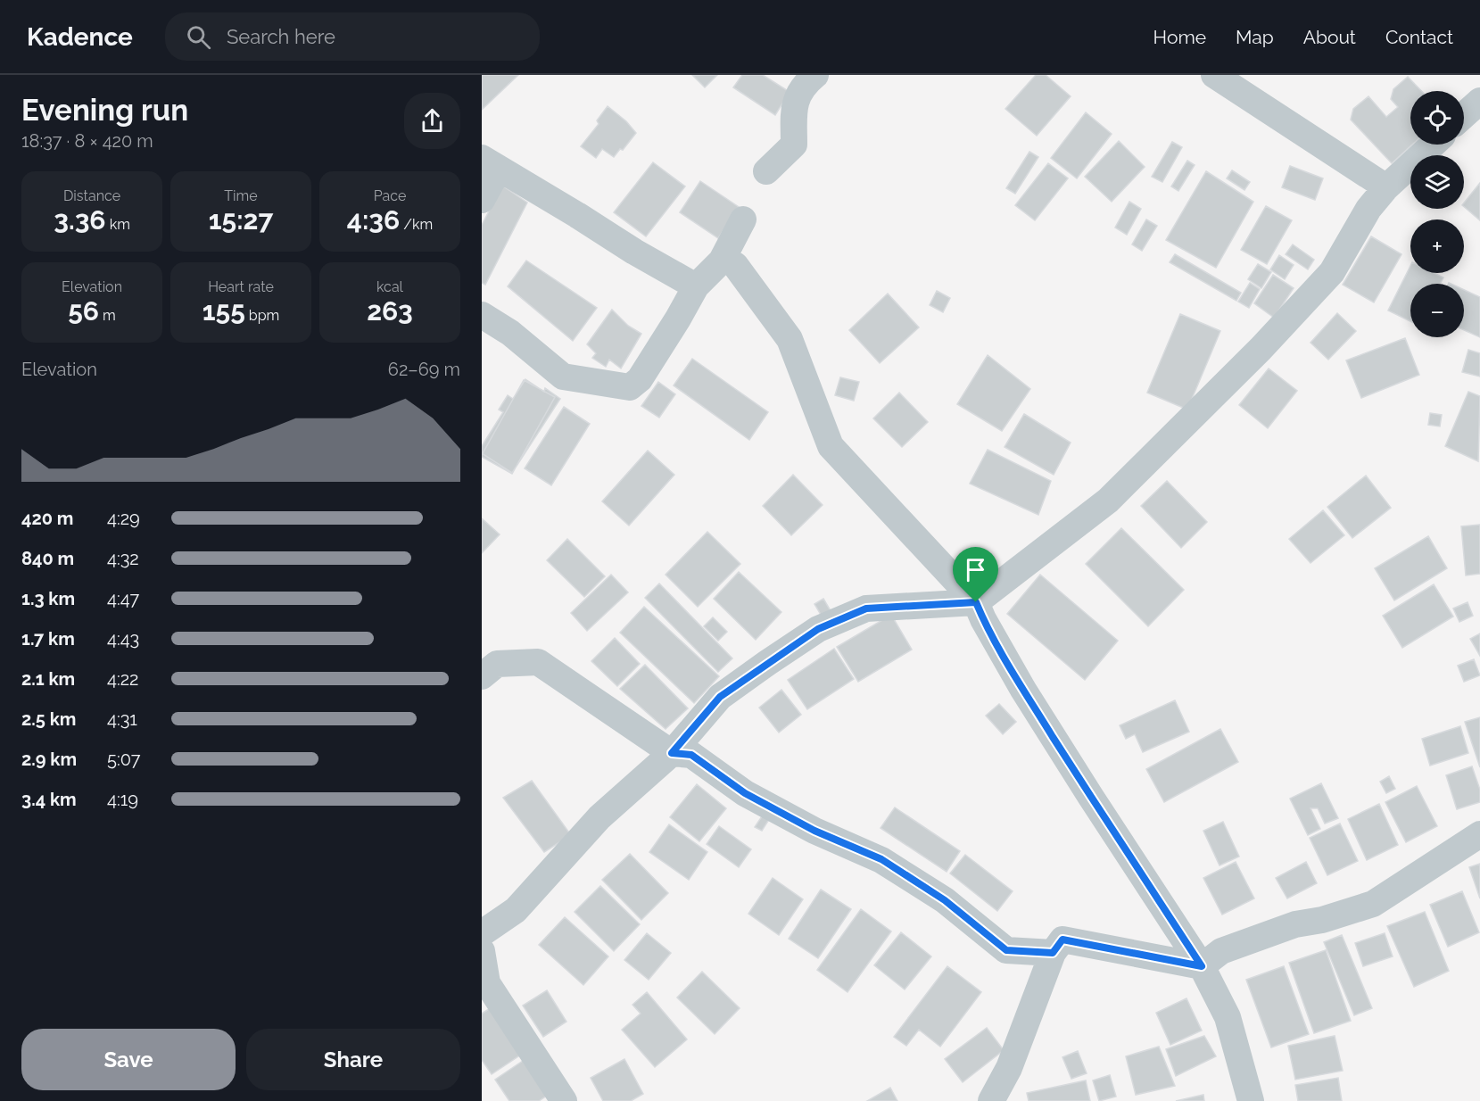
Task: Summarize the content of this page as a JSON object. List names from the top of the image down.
{
  "page": {
    "header": "Kadence",
    "search": "Search here",
    "nav": [
      "Home",
      "Map",
      "About",
      "Contact"
    ],
    "heading": ["Evening run", "18:37 · 8 × 420 m"],
    "map_buttons": ["+", "−"],
    "stats": [
      ["Distance", "3.36 km"],
      ["Time", "15:27"],
      ["Pace", "4:36 /km"],
      ["Elevation", "56 m"],
      ["Heart rate", "155 bpm"],
      ["kcal", "263"]
    ],
    "chart": ["Elevation", "62–69 m"],
    "list": [
      {
        "name": "420 m",
        "note": "4:29"
      },
      {
        "name": "840 m",
        "note": "4:32"
      },
      {
        "name": "1.3 km",
        "note": "4:47"
      },
      {
        "name": "1.7 km",
        "note": "4:43"
      },
      {
        "name": "2.1 km",
        "note": "4:22"
      },
      {
        "name": "2.5 km",
        "note": "4:31"
      },
      {
        "name": "2.9 km",
        "note": "5:07"
      },
      {
        "name": "3.4 km",
        "note": "4:19"
      }
    ],
    "buttons": ["Save", "Share"]
  }
}
